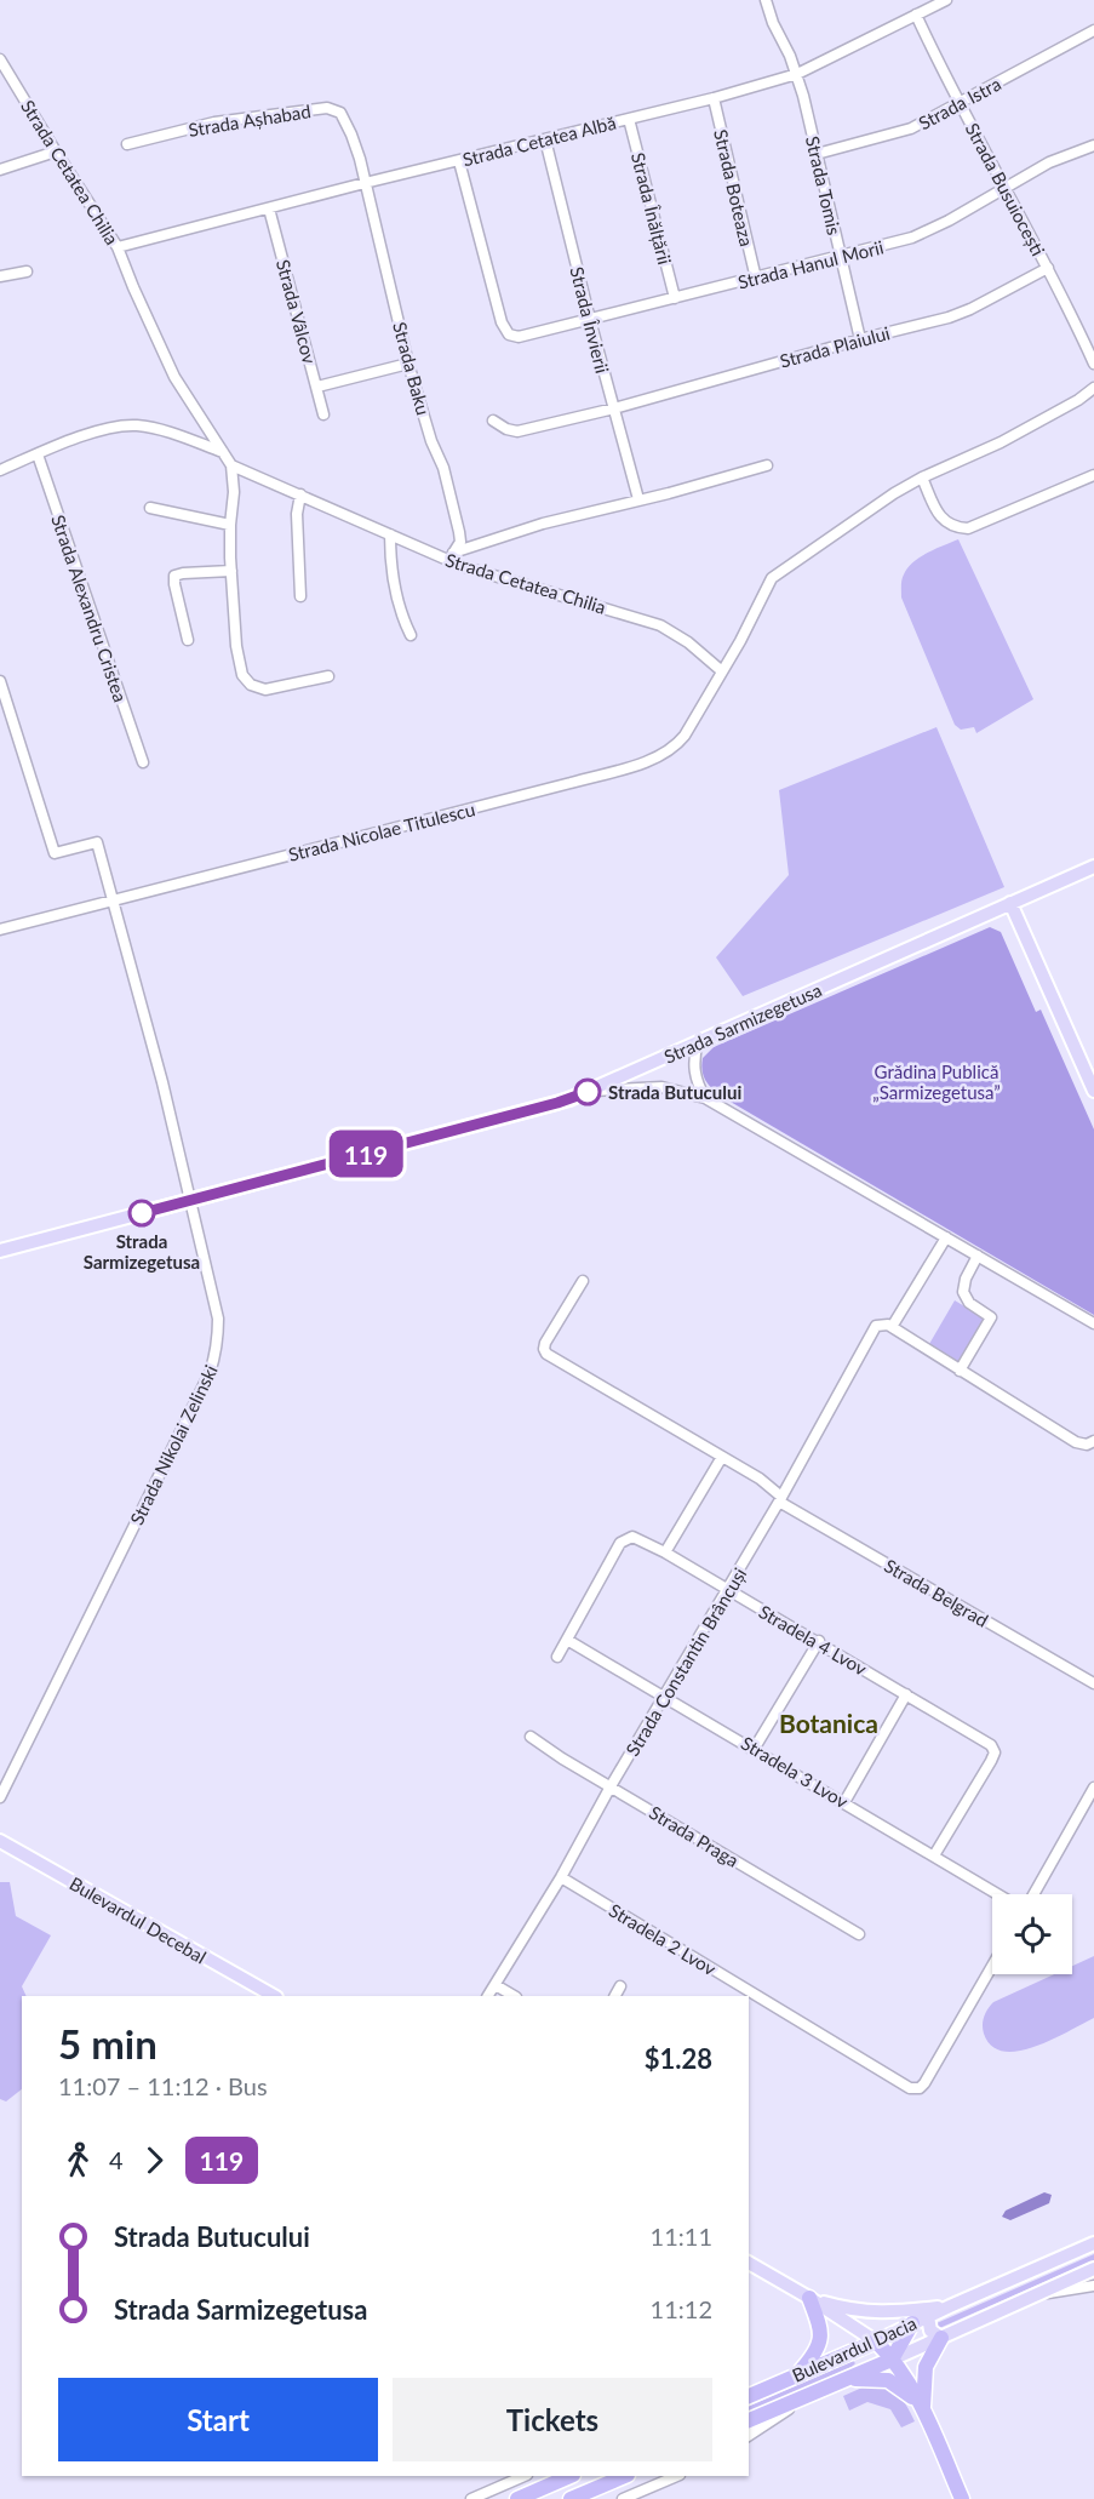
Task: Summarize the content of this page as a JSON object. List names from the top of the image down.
{
  "streets": {
    "highway": ["Bulevardul Dacia"],
    "main road": ["Strada Sarmizegetusa", "Bulevardul Decebal"],
    "street": [
      "Strada Istra",
      "Strada Așhabad",
      "Strada Cetatea Albă",
      "Strada Cetatea Chilia",
      "Strada Tomis",
      "Strada Boteaza",
      "Strada Busuiocești",
      "Strada Înălțării",
      "Strada Hanul Morii",
      "Strada Vâlcov",
      "Strada Învierii",
      "Strada Plaiului",
      "Strada Baku",
      "Strada Alexandru Cristea",
      "Strada Nicolae Titulescu",
      "Strada Nikolai Zelinski",
      "Strada Belgrad",
      "Stradela 4 Lvov",
      "Strada Constantin Brâncuși",
      "Stradela 3 Lvov",
      "Strada Praga",
      "Stradela 2 Lvov"
    ]
  },
  "crossings": [
    ["Strada Istra", "Strada Tomis"],
    ["Strada Istra", "Strada Busuiocești"],
    ["Strada Așhabad", "Strada Cetatea Albă"],
    ["Strada Așhabad", "Strada Baku"],
    ["Strada Cetatea Albă", "Strada Cetatea Chilia"],
    ["Strada Cetatea Albă", "Strada Tomis"],
    ["Strada Cetatea Albă", "Strada Boteaza"],
    ["Strada Cetatea Albă", "Strada Busuiocești"],
    ["Strada Cetatea Albă", "Strada Înălțării"],
    ["Strada Cetatea Albă", "Strada Hanul Morii"],
    ["Strada Cetatea Albă", "Strada Vâlcov"],
    ["Strada Cetatea Albă", "Strada Învierii"],
    ["Strada Cetatea Albă", "Strada Baku"],
    ["Strada Cetatea Chilia", "Strada Nicolae Titulescu"],
    ["Strada Tomis", "Strada Hanul Morii"],
    ["Strada Tomis", "Strada Plaiului"],
    ["Strada Boteaza", "Strada Hanul Morii"],
    ["Strada Busuiocești", "Strada Hanul Morii"],
    ["Strada Busuiocești", "Strada Plaiului"],
    ["Strada Înălțării", "Strada Hanul Morii"],
    ["Strada Hanul Morii", "Strada Învierii"],
    ["Strada Învierii", "Strada Plaiului"],
    ["Strada Nicolae Titulescu", "Strada Nikolai Zelinski"],
    ["Strada Sarmizegetusa", "Strada Nikolai Zelinski"],
    ["Strada Belgrad", "Strada Constantin Brâncuși"],
    ["Stradela 4 Lvov", "Strada Constantin Brâncuși"],
    ["Stradela 4 Lvov", "Stradela 3 Lvov"],
    ["Strada Constantin Brâncuși", "Stradela 3 Lvov"],
    ["Strada Constantin Brâncuși", "Strada Praga"],
    ["Strada Constantin Brâncuși", "Stradela 2 Lvov"]
  ],
  "districts": ["Botanica"],
  "parks": ["Grădina Publică „Sarmizegetusa”"],
  "places": ["Strada Butucului", "Strada Sarmizegetusa"],
  "lines": ["bus line 119"],
  "page": {
    "on_map": "119",
    "heading": ["5 min", "11:07 – 11:12 · Bus", "$1.28"],
    "legs": ["4", "119"],
    "list": [
      {
        "name": "Strada Butucului",
        "value": "11:11"
      },
      {
        "name": "Strada Sarmizegetusa",
        "value": "11:12"
      }
    ],
    "buttons": ["Start", "Tickets"]
  }
}
